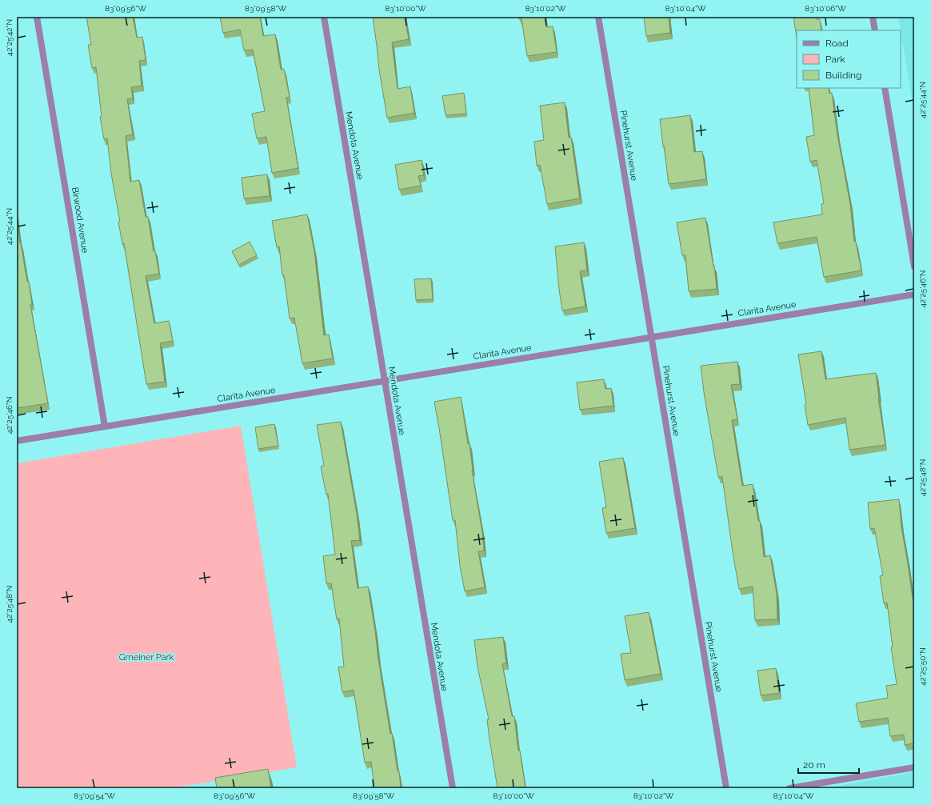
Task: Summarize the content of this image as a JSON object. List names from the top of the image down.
{
  "streets": {
    "street": [
      "Mendota Avenue",
      "Pinehurst Avenue",
      "Birwood Avenue",
      "Clarita Avenue"
    ]
  },
  "crossings": [
    ["Mendota Avenue", "Clarita Avenue"],
    ["Pinehurst Avenue", "Clarita Avenue"],
    ["Birwood Avenue", "Clarita Avenue"]
  ],
  "parks": ["Gmeiner Park"],
  "legend": ["Road", "Park", "Building"],
  "scale_bar": "20 m",
  "coordinates": [
    "83°09'56\"W",
    "83°09'58\"W",
    "83°10'00\"W",
    "83°10'02\"W",
    "83°10'04\"W",
    "83°10'06\"W",
    "42°25'42\"N",
    "42°25'44\"N",
    "42°25'46\"N",
    "42°25'48\"N",
    "42°25'50\"N",
    "83°09'54\"W"
  ]
}
